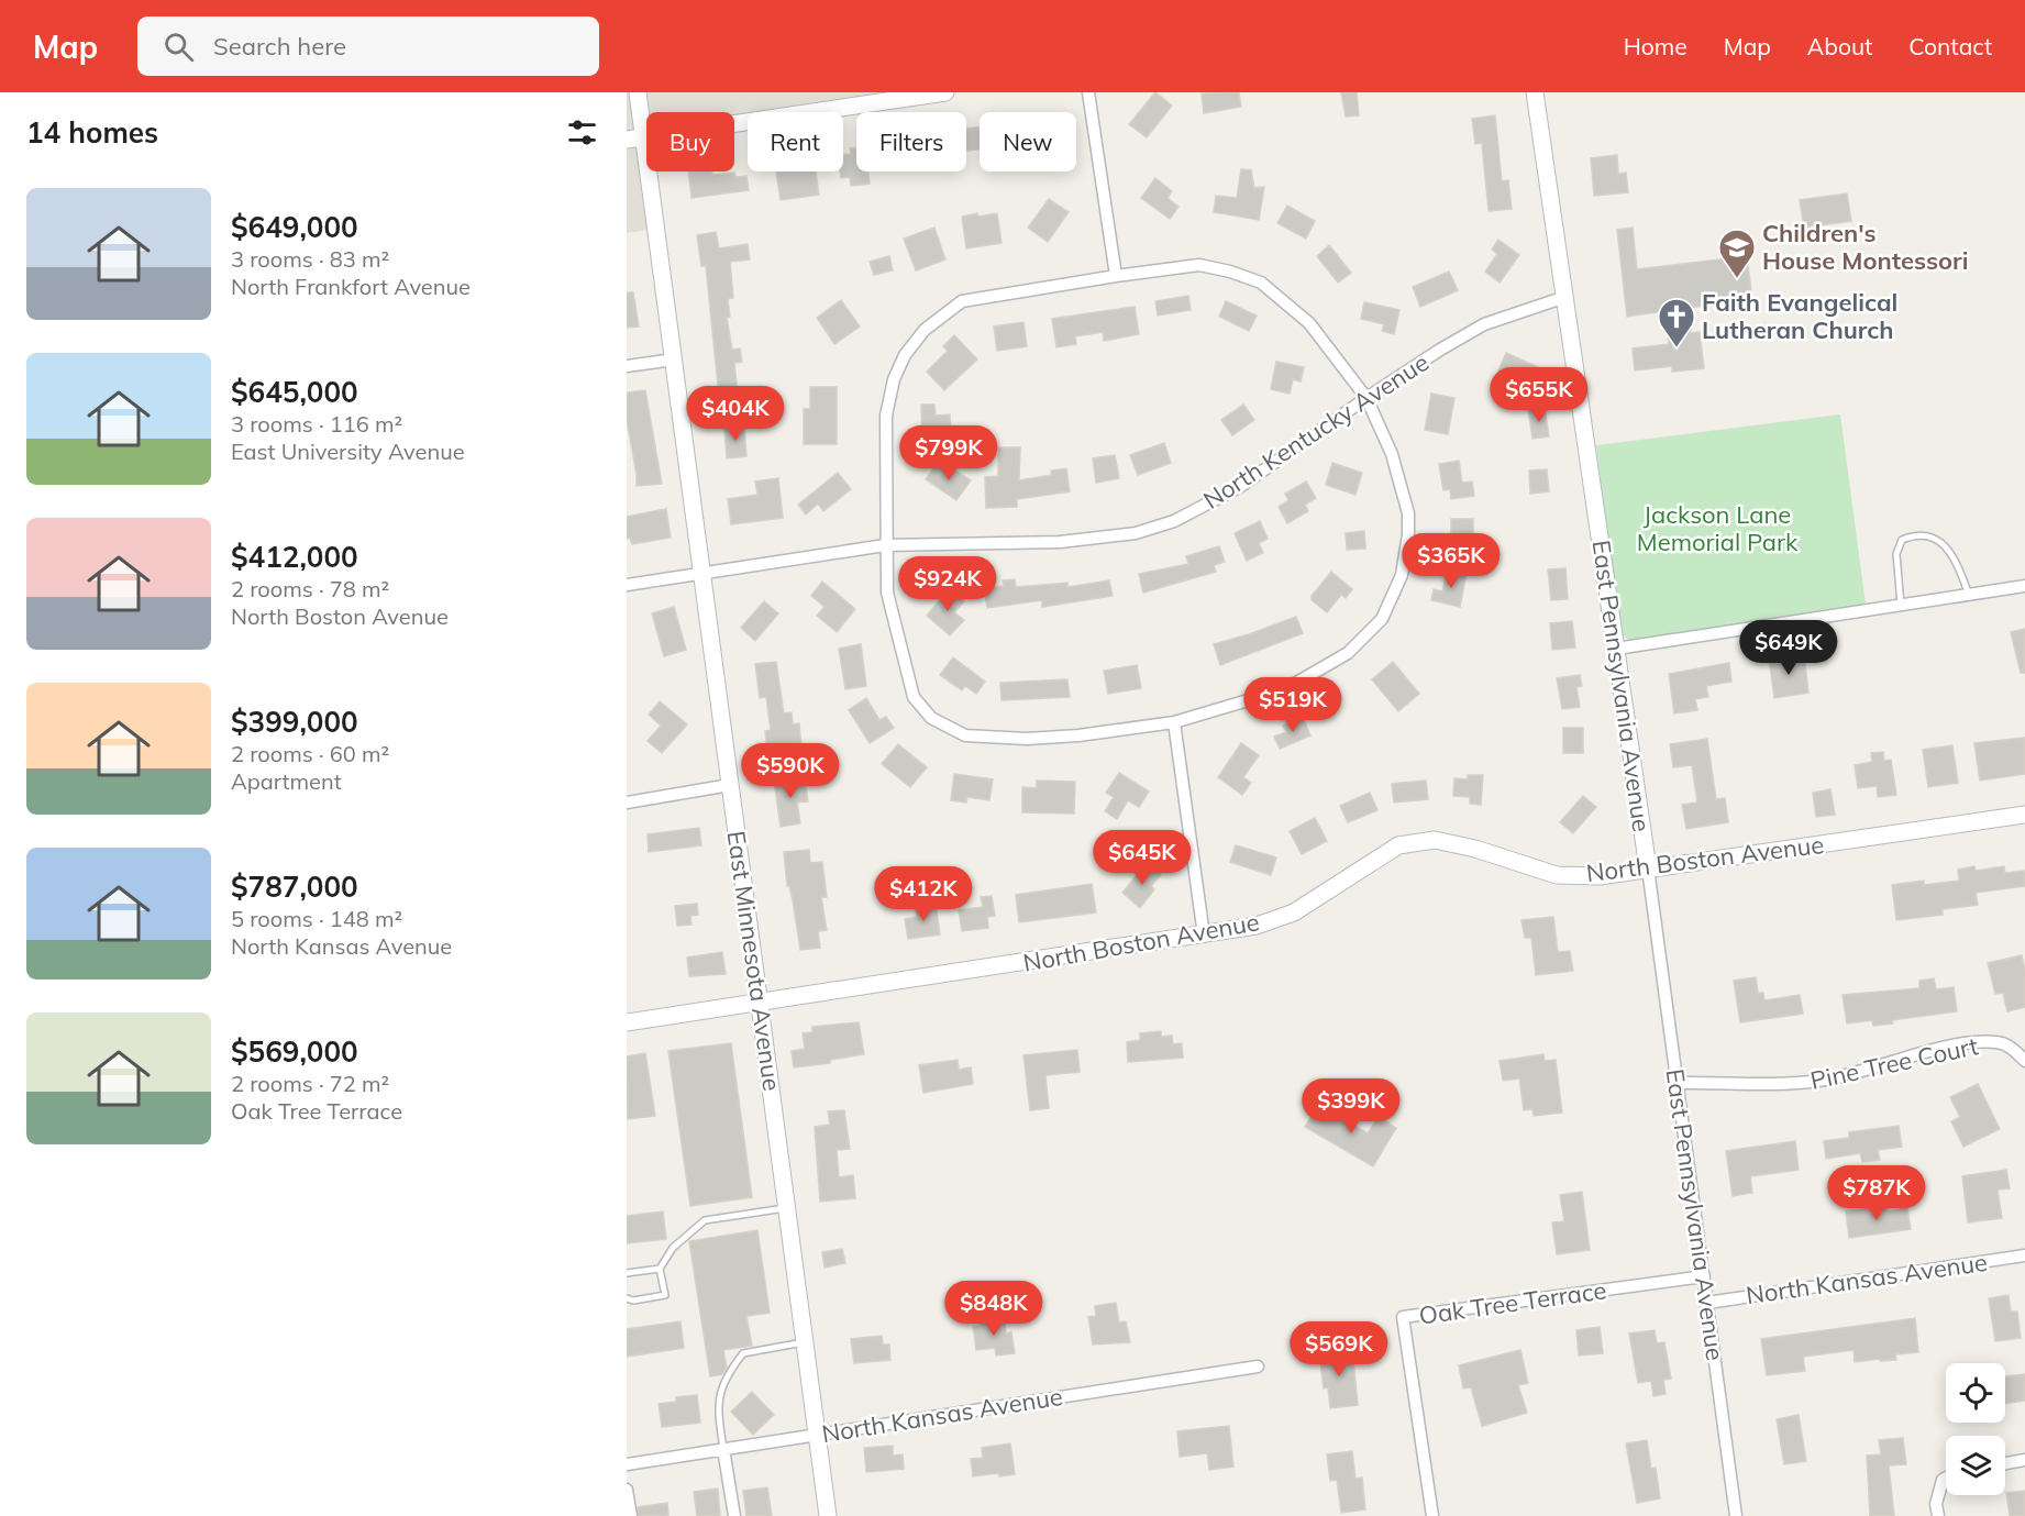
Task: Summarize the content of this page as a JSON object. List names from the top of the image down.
{
  "streets": {
    "street": [
      "North Kentucky Avenue",
      "East Pennsylvania Avenue",
      "North Boston Avenue",
      "East Minnesota Avenue",
      "Pine Tree Court",
      "North Kansas Avenue",
      "Oak Tree Terrace"
    ]
  },
  "crossings": [
    ["North Kentucky Avenue", "East Pennsylvania Avenue"],
    ["North Kentucky Avenue", "East Minnesota Avenue"],
    ["East Pennsylvania Avenue", "North Boston Avenue"],
    ["East Pennsylvania Avenue", "Pine Tree Court"],
    ["East Pennsylvania Avenue", "North Kansas Avenue"],
    ["East Pennsylvania Avenue", "Oak Tree Terrace"],
    ["North Boston Avenue", "East Minnesota Avenue"],
    ["East Minnesota Avenue", "North Kansas Avenue"]
  ],
  "parks": ["Jackson Lane Memorial Park"],
  "places": {
    "school or university": ["Children's House Montessori"],
    "church": ["Faith Evangelical Lutheran Church"]
  },
  "page": {
    "header": "Map",
    "search": "Search here",
    "nav": [
      "Home",
      "Map",
      "About",
      "Contact"
    ],
    "heading": "14 homes",
    "chip": [
      "Buy",
      "Rent",
      "Filters",
      "New"
    ],
    "list": [
      {
        "name": "$649,000",
        "note": "3 rooms · 83 m² · North Frankfort Avenue"
      },
      {
        "name": "$645,000",
        "note": "3 rooms · 116 m² · East University Avenue"
      },
      {
        "name": "$412,000",
        "note": "2 rooms · 78 m² · North Boston Avenue"
      },
      {
        "name": "$399,000",
        "note": "2 rooms · 60 m² · Apartment"
      },
      {
        "name": "$787,000",
        "note": "5 rooms · 148 m² · North Kansas Avenue"
      },
      {
        "name": "$569,000",
        "note": "2 rooms · 72 m² · Oak Tree Terrace"
      }
    ],
    "price": [
      "$655K",
      "$404K",
      "$799K",
      "$365K",
      "$924K",
      "$649K",
      "$519K",
      "$590K",
      "$645K",
      "$412K",
      "$399K",
      "$787K",
      "$848K",
      "$569K"
    ]
  }
}
